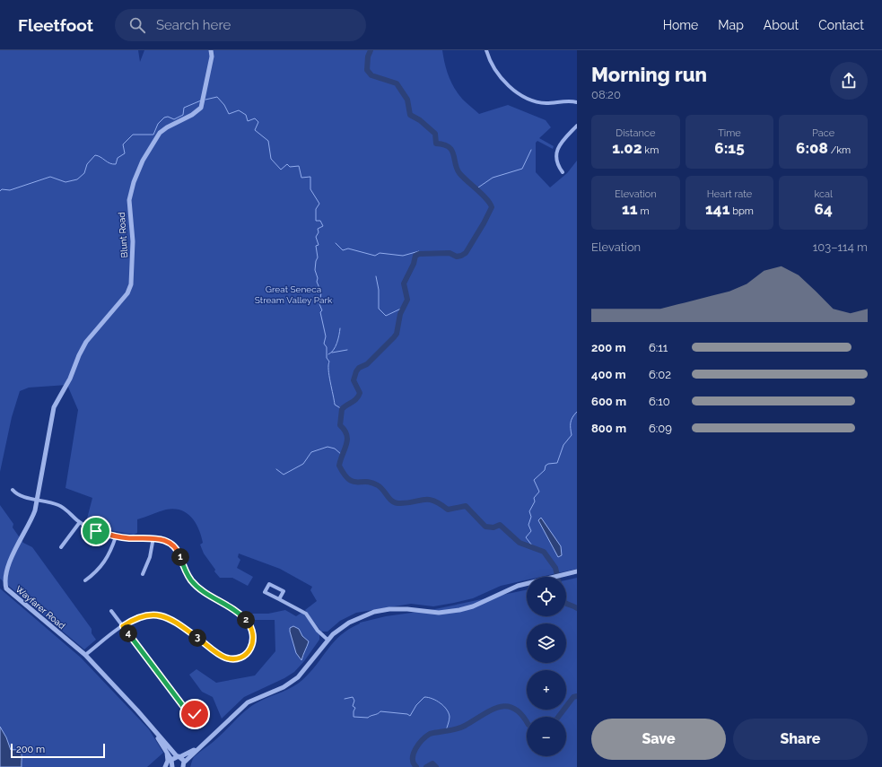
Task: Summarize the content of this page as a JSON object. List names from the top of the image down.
{
  "streets": {
    "street": ["Blunt Road", "Wayfarer Road"]
  },
  "crossings": [
    ["Blunt Road", "Wayfarer Road"]
  ],
  "parks": ["Great Seneca Stream Valley Park"],
  "scale_bar": "200 m",
  "page": {
    "header": "Fleetfoot",
    "search": "Search here",
    "nav": [
      "Home",
      "Map",
      "About",
      "Contact"
    ],
    "heading": ["Morning run", "08:20"],
    "stats": [
      ["Distance", "1.02 km"],
      ["Time", "6:15"],
      ["Pace", "6:08 /km"],
      ["Elevation", "11 m"],
      ["Heart rate", "141 bpm"],
      ["kcal", "64"]
    ],
    "chart": ["Elevation", "103–114 m"],
    "list": [
      {
        "name": "200 m",
        "note": "6:11"
      },
      {
        "name": "400 m",
        "note": "6:02"
      },
      {
        "name": "600 m",
        "note": "6:10"
      },
      {
        "name": "800 m",
        "note": "6:09"
      }
    ],
    "pins": [
      "1",
      "2",
      "4",
      "3"
    ],
    "map_buttons": ["+", "−"],
    "buttons": ["Save", "Share"],
    "scale": "200 m"
  }
}
